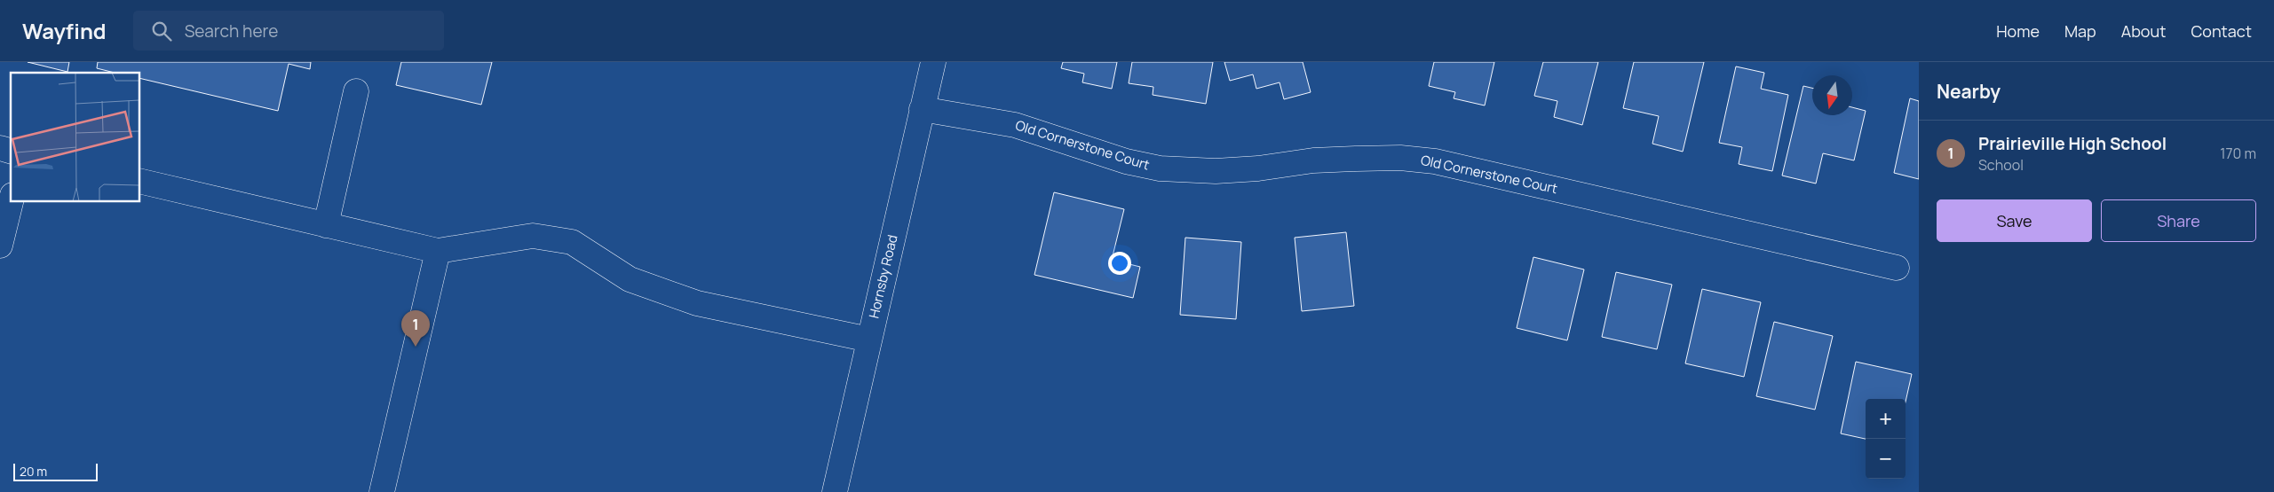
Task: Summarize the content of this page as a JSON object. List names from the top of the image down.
{
  "streets": {
    "street": ["Old Cornerstone Court", "Hornsby Road"]
  },
  "crossings": [
    ["Old Cornerstone Court", "Hornsby Road"]
  ],
  "scale_bar": "20 m",
  "north": "bottom",
  "page": {
    "header": "Wayfind",
    "search": "Search here",
    "nav": [
      "Home",
      "Map",
      "About",
      "Contact"
    ],
    "heading": "Nearby",
    "list": [
      {
        "mark": "1",
        "name": "Prairieville High School",
        "note": "School",
        "value": "170 m"
      }
    ],
    "buttons": ["Save", "Share"],
    "pins": "1",
    "map_buttons": ["+", "−"],
    "scale": "20 m"
  }
}
